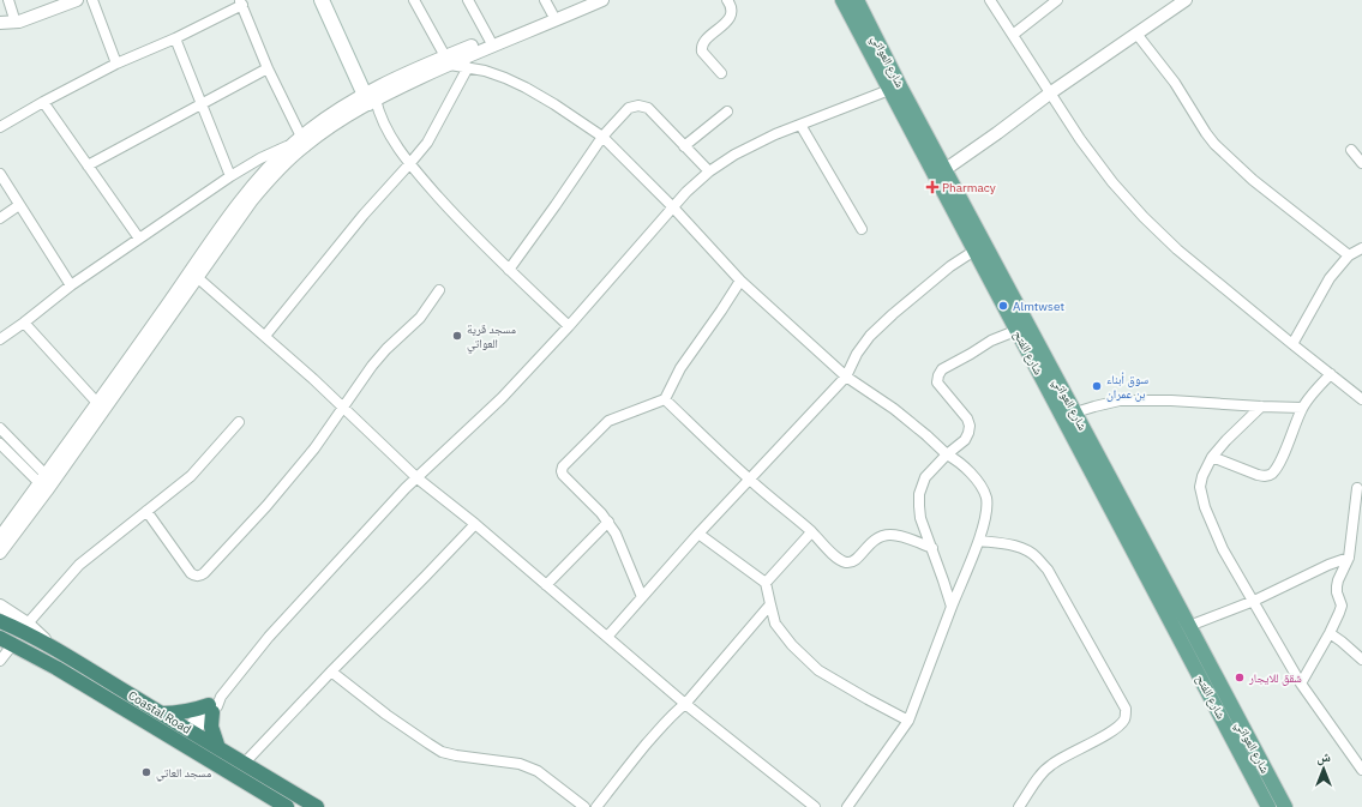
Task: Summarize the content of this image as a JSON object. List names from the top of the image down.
{
  "streets": {
    "highway": ["Coastal Road"],
    "main road": ["شارع العواتي", "شارع الفتح"]
  },
  "crossings": [
    ["شارع العواتي", "شارع الفتح"]
  ],
  "places": {
    "health": ["Pharmacy"],
    "other": [
      "Almtwset",
      "مسجد قرية العواتي",
      "سوق أبناء بن عمران",
      "شقق للايجار",
      "مسجد العاتي"
    ]
  },
  "north": "top"
}
